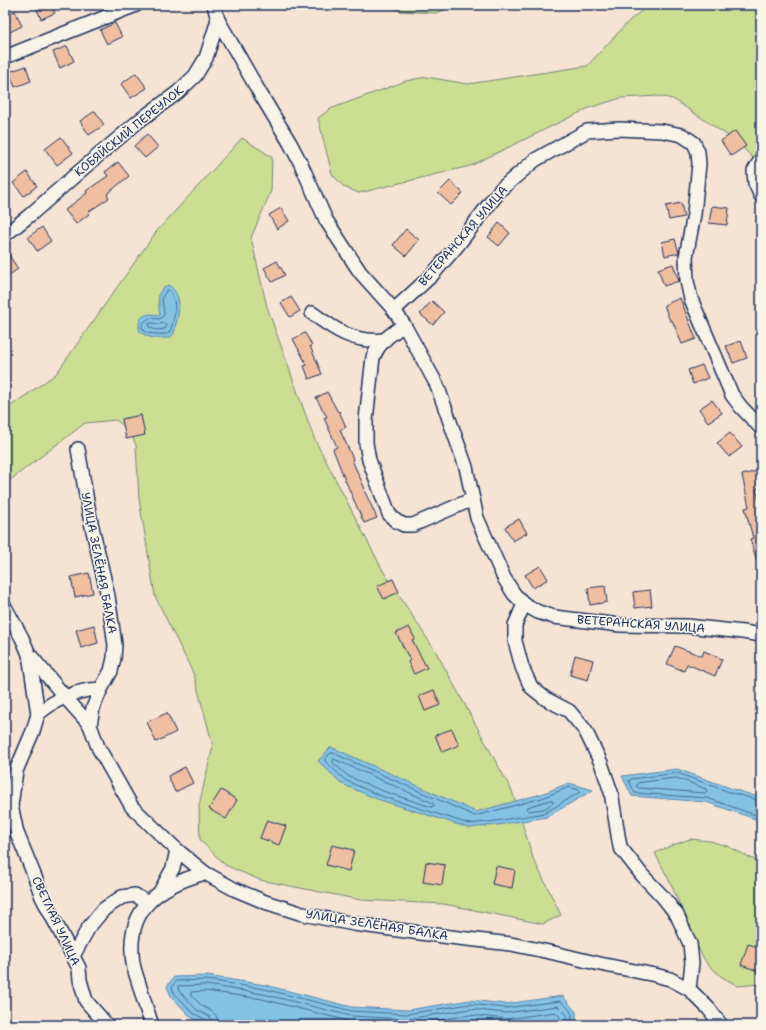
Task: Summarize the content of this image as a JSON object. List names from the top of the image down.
{
  "streets": {
    "street": [
      "КОБЯЙСКИЙ ПЕРЕУЛОК",
      "ВЕТЕРАНСКАЯ УЛИЦА",
      "УЛИЦА ЗЕЛЁНАЯ БАЛКА",
      "СВЕТЛАЯ УЛИЦА"
    ]
  }
}
